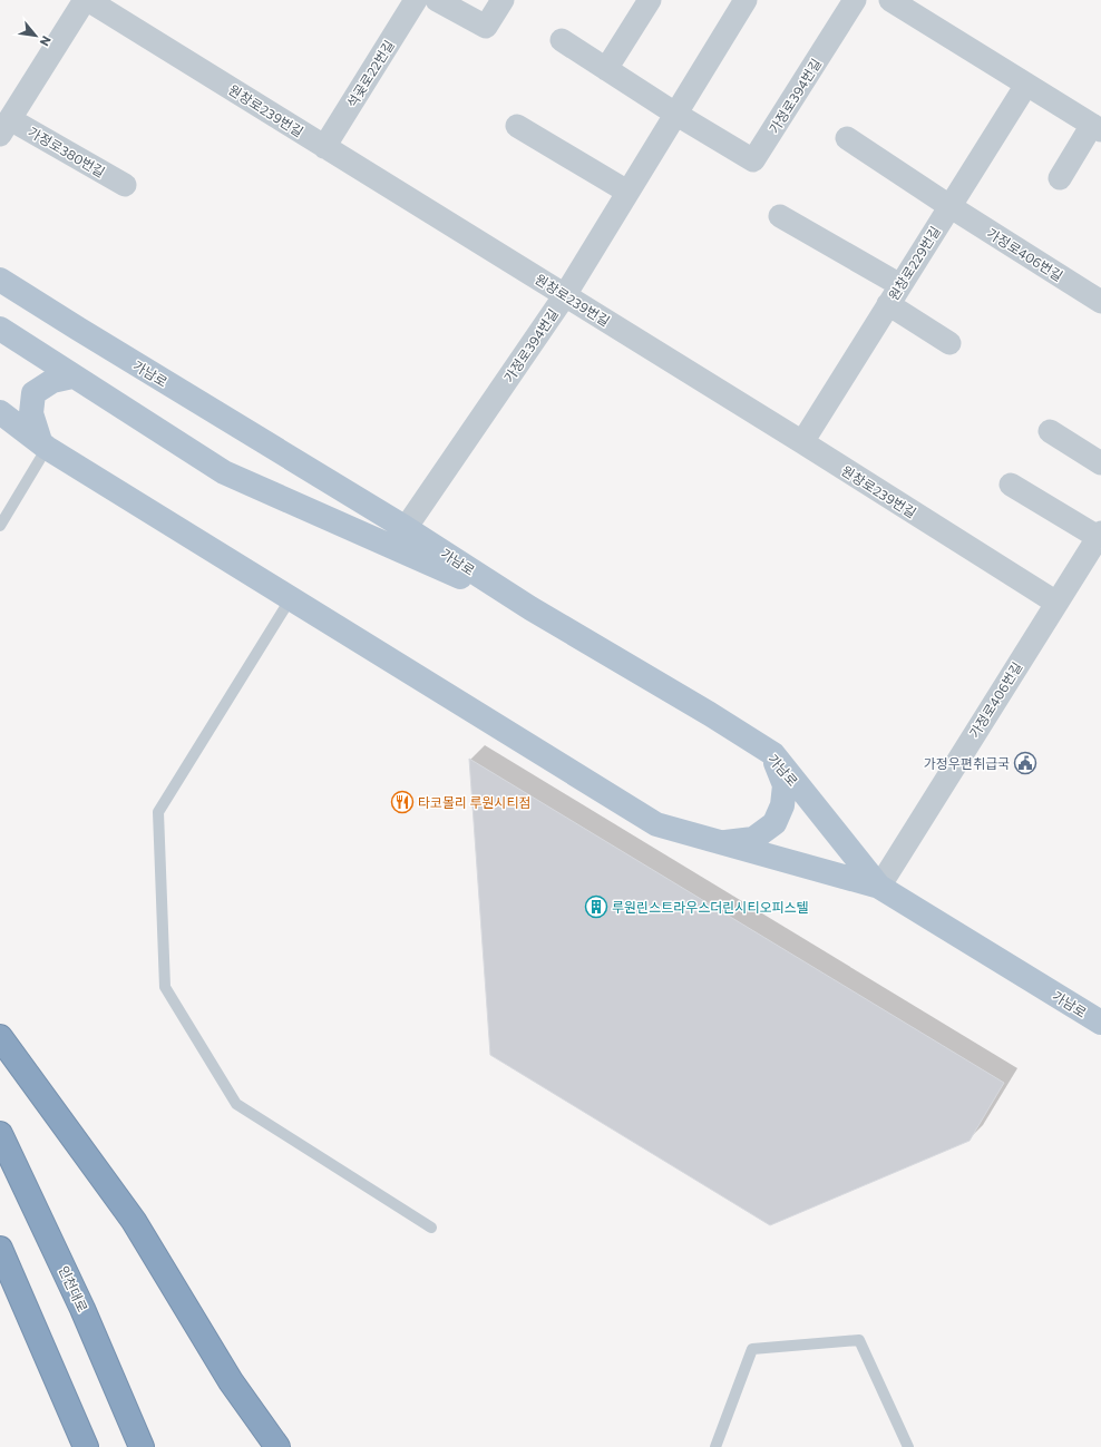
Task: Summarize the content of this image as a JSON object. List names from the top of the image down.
{
  "streets": {
    "highway": ["인천대로"],
    "main road": ["가남로"],
    "street": [
      "석곶로22번길",
      "가정로394번길",
      "원창로239번길",
      "가정로380번길",
      "가정로406번길",
      "원창로229번길"
    ]
  },
  "crossings": [
    ["석곶로22번길", "원창로239번길"],
    ["가정로394번길", "원창로239번길"],
    ["가정로394번길", "가남로"],
    ["원창로239번길", "가정로380번길"],
    ["원창로239번길", "가정로406번길"],
    ["원창로239번길", "원창로229번길"],
    ["가정로406번길", "원창로229번길"],
    ["가정로406번길", "가남로"]
  ],
  "places": {
    "public building": ["가정우편취급국"],
    "restaurant": ["타코몰리 루원시티점"],
    "building": ["루원린스트라우스더린시티오피스텔"]
  },
  "north": "bottom right"
}
